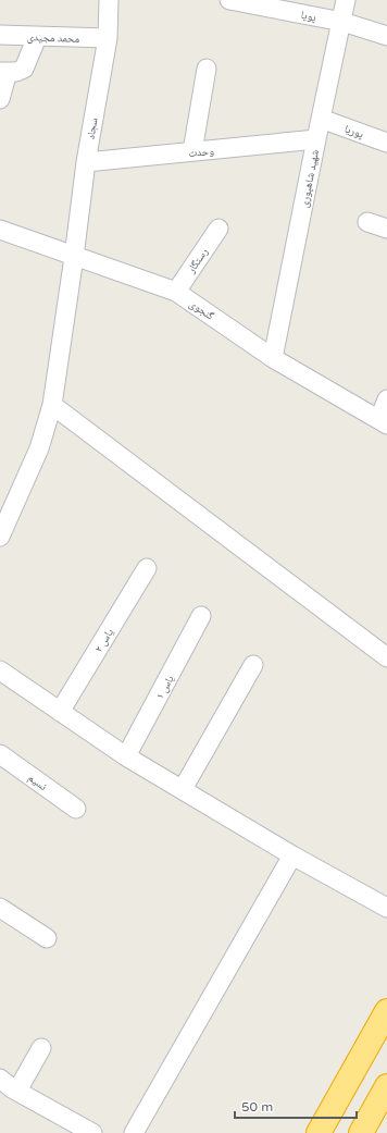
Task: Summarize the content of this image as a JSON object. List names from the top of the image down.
{
  "streets": {
    "street": [
      "پویا",
      "محمد مجیدی",
      "سجاد",
      "پوریا",
      "وحدت",
      "شهید شاهپوری",
      "رستگار",
      "گنجوی",
      "یاس ۲",
      "یاس ۱",
      "نسیم"
    ]
  },
  "crossings": [
    ["پویا", "شهید شاهپوری"],
    ["محمد مجیدی", "سجاد"],
    ["سجاد", "وحدت"],
    ["سجاد", "گنجوی"],
    ["پوریا", "شهید شاهپوری"],
    ["وحدت", "شهید شاهپوری"],
    ["شهید شاهپوری", "گنجوی"],
    ["رستگار", "گنجوی"]
  ],
  "scale_bar": "50 m"
}
